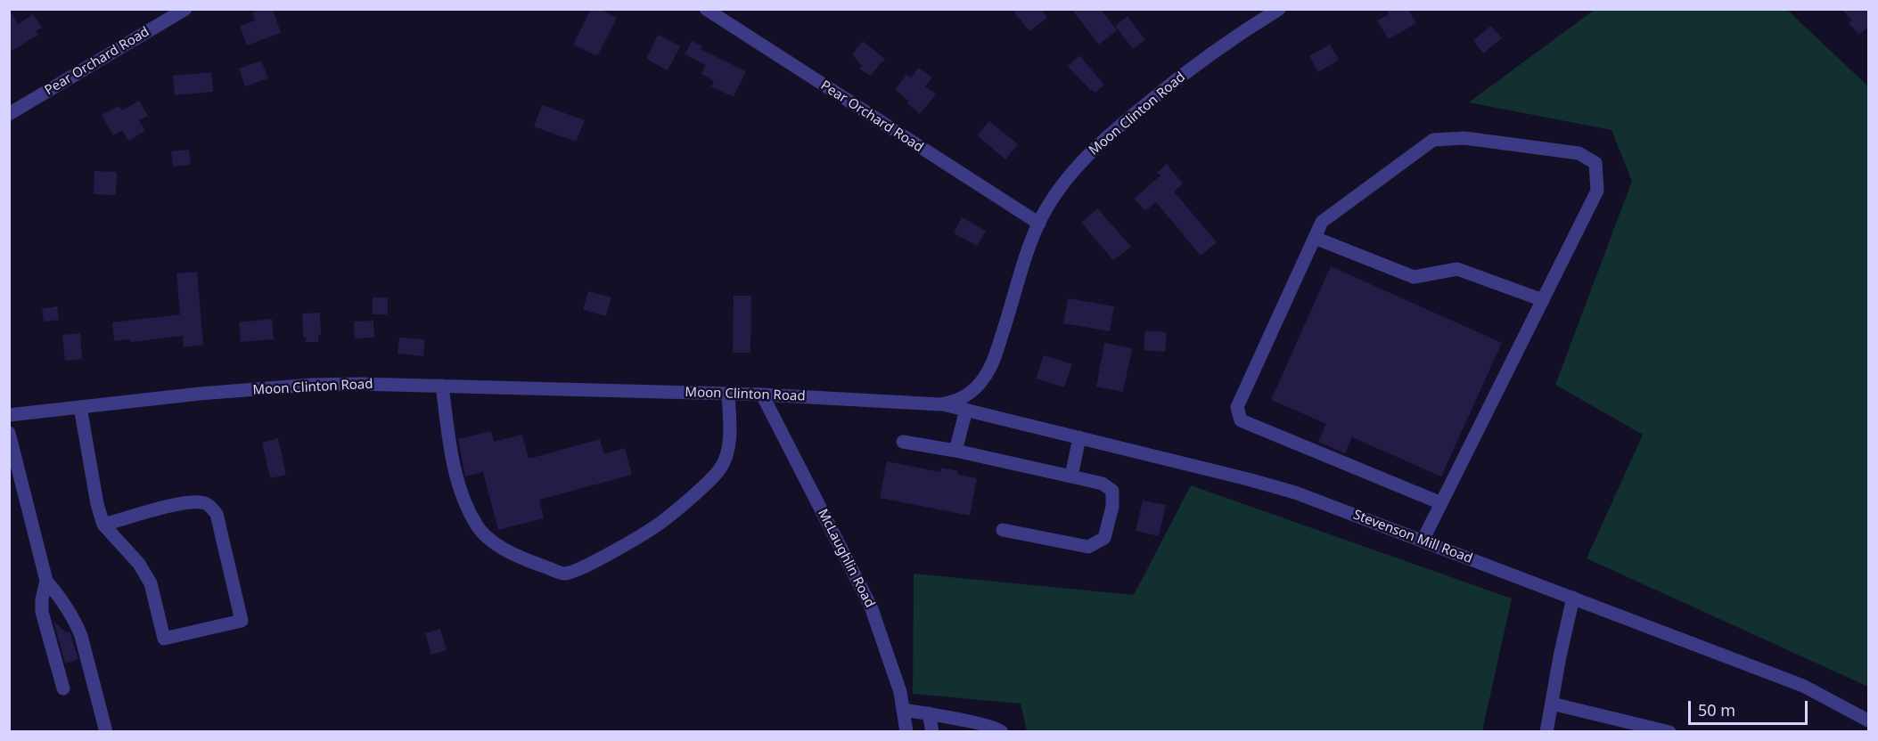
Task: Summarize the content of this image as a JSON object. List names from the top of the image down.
{
  "streets": {
    "street": [
      "Pear Orchard Road",
      "Moon Clinton Road",
      "Stevenson Mill Road",
      "McLaughlin Road"
    ]
  },
  "crossings": [
    ["Pear Orchard Road", "Moon Clinton Road"],
    ["Moon Clinton Road", "Stevenson Mill Road"],
    ["Moon Clinton Road", "McLaughlin Road"]
  ],
  "scale_bar": "50 m"
}
